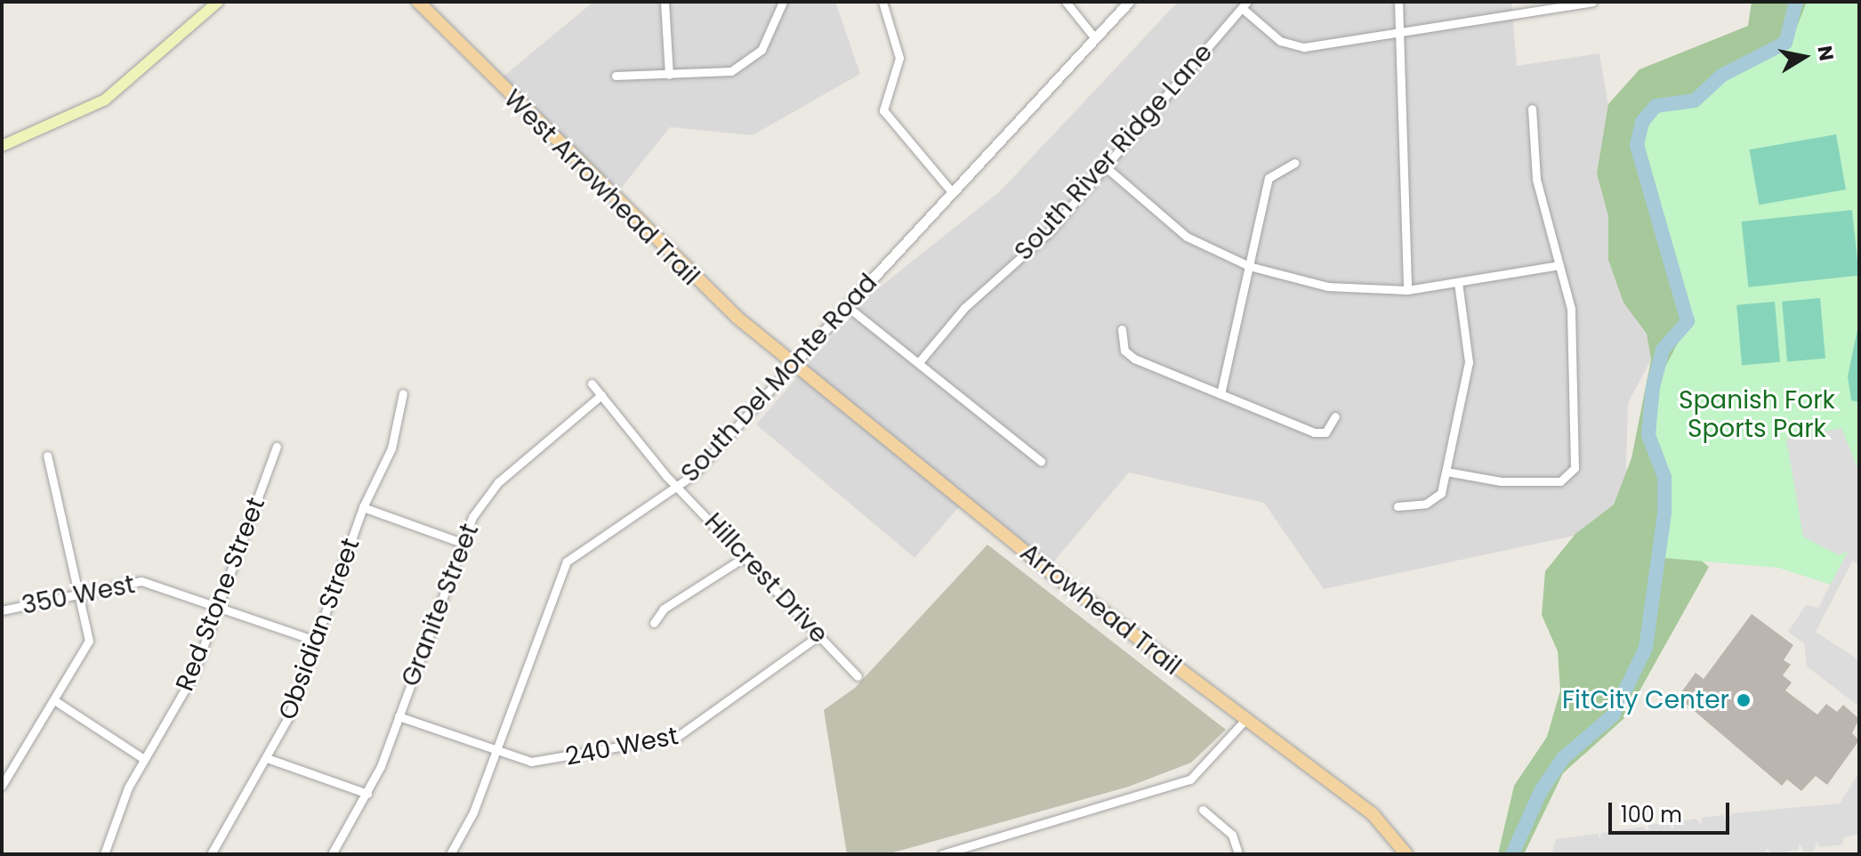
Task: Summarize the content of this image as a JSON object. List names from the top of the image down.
{
  "streets": {
    "main road": ["West Arrowhead Trail", "Arrowhead Trail"],
    "street": [
      "South River Ridge Lane",
      "South Del Monte Road",
      "Hillcrest Drive",
      "Red Stone Street",
      "350 West",
      "Granite Street",
      "Obsidian Street",
      "240 West"
    ]
  },
  "crossings": [
    ["West Arrowhead Trail", "South Del Monte Road"],
    ["West Arrowhead Trail", "Arrowhead Trail"],
    ["South Del Monte Road", "Hillcrest Drive"],
    ["South Del Monte Road", "Arrowhead Trail"],
    ["South Del Monte Road", "240 West"],
    ["Hillcrest Drive", "Granite Street"],
    ["Hillcrest Drive", "240 West"],
    ["Red Stone Street", "350 West"],
    ["350 West", "Obsidian Street"],
    ["Granite Street", "240 West"]
  ],
  "parks": ["Spanish Fork Sports Park"],
  "places": ["FitCity Center"],
  "scale_bar": "100 m",
  "north": "right"
}
